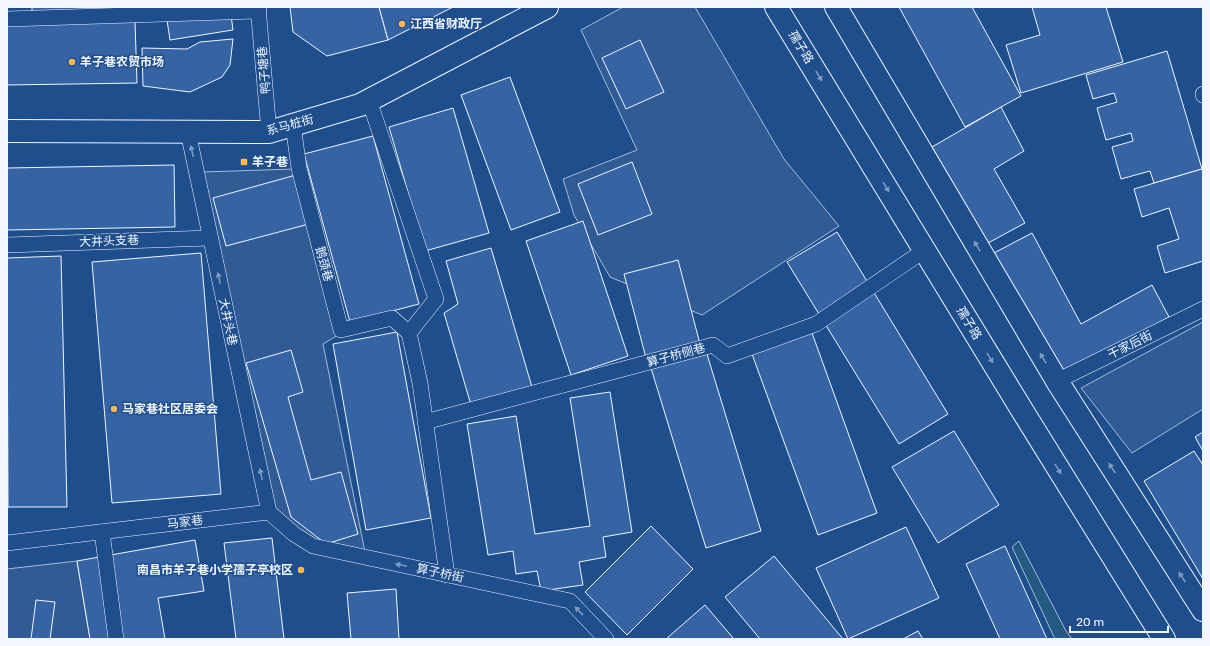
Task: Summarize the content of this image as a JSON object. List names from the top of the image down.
{
  "streets": {
    "main road": ["孺子路", "系马桩街"],
    "lane": [
      "鸭子塘巷",
      "大井头支巷",
      "鹅颈巷",
      "大井头巷",
      "干家后街",
      "算子桥侧巷",
      "马家巷",
      "算子桥街"
    ]
  },
  "crossings": [
    ["孺子路", "算子桥侧巷"],
    ["鸭子塘巷", "系马桩街"],
    ["系马桩街", "鹅颈巷"],
    ["系马桩街", "大井头巷"],
    ["大井头支巷", "大井头巷"],
    ["大井头巷", "马家巷"],
    ["大井头巷", "算子桥街"],
    ["马家巷", "算子桥街"]
  ],
  "one_way": ["大井头巷", "算子桥街"],
  "places": {
    "other": [
      "江西省财政厅",
      "羊子巷农贸市场",
      "马家巷社区居委会",
      "南昌市羊子巷小学孺子亭校区"
    ],
    "transit": ["羊子巷"]
  },
  "scale_bar": "20 m"
}
